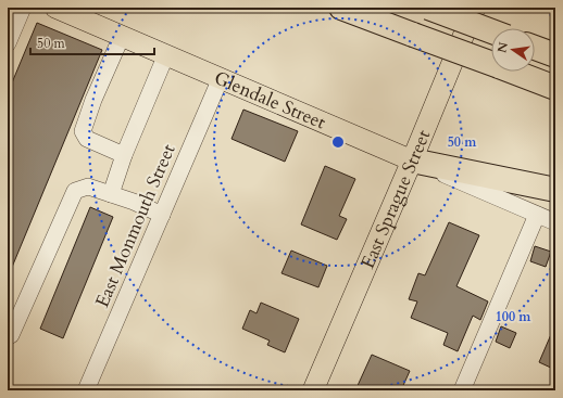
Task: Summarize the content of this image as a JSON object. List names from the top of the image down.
{
  "streets": {
    "main road": ["Glendale Street", "East Sprague Street"],
    "street": ["East Monmouth Street"]
  },
  "crossings": [
    ["Glendale Street", "East Sprague Street"],
    ["Glendale Street", "East Monmouth Street"]
  ],
  "scale_bar": "50 m",
  "north": "left",
  "rings": ["50 m", "100 m"]
}
